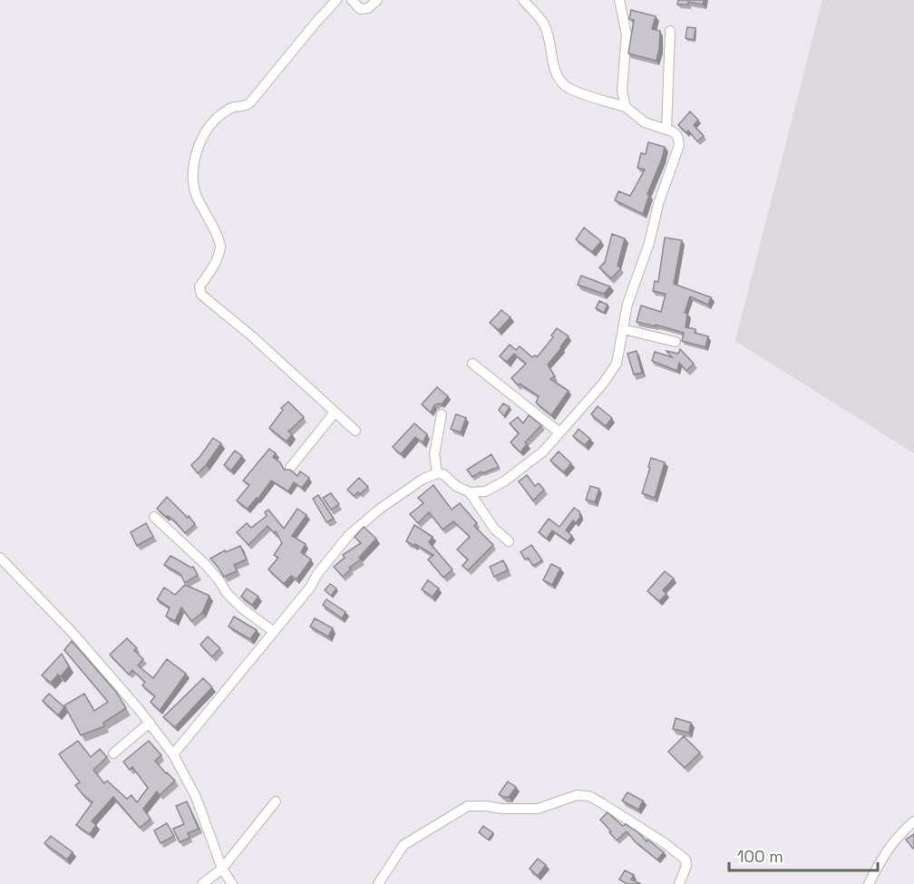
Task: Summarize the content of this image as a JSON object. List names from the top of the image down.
{
  "scale_bar": "100 m"
}
